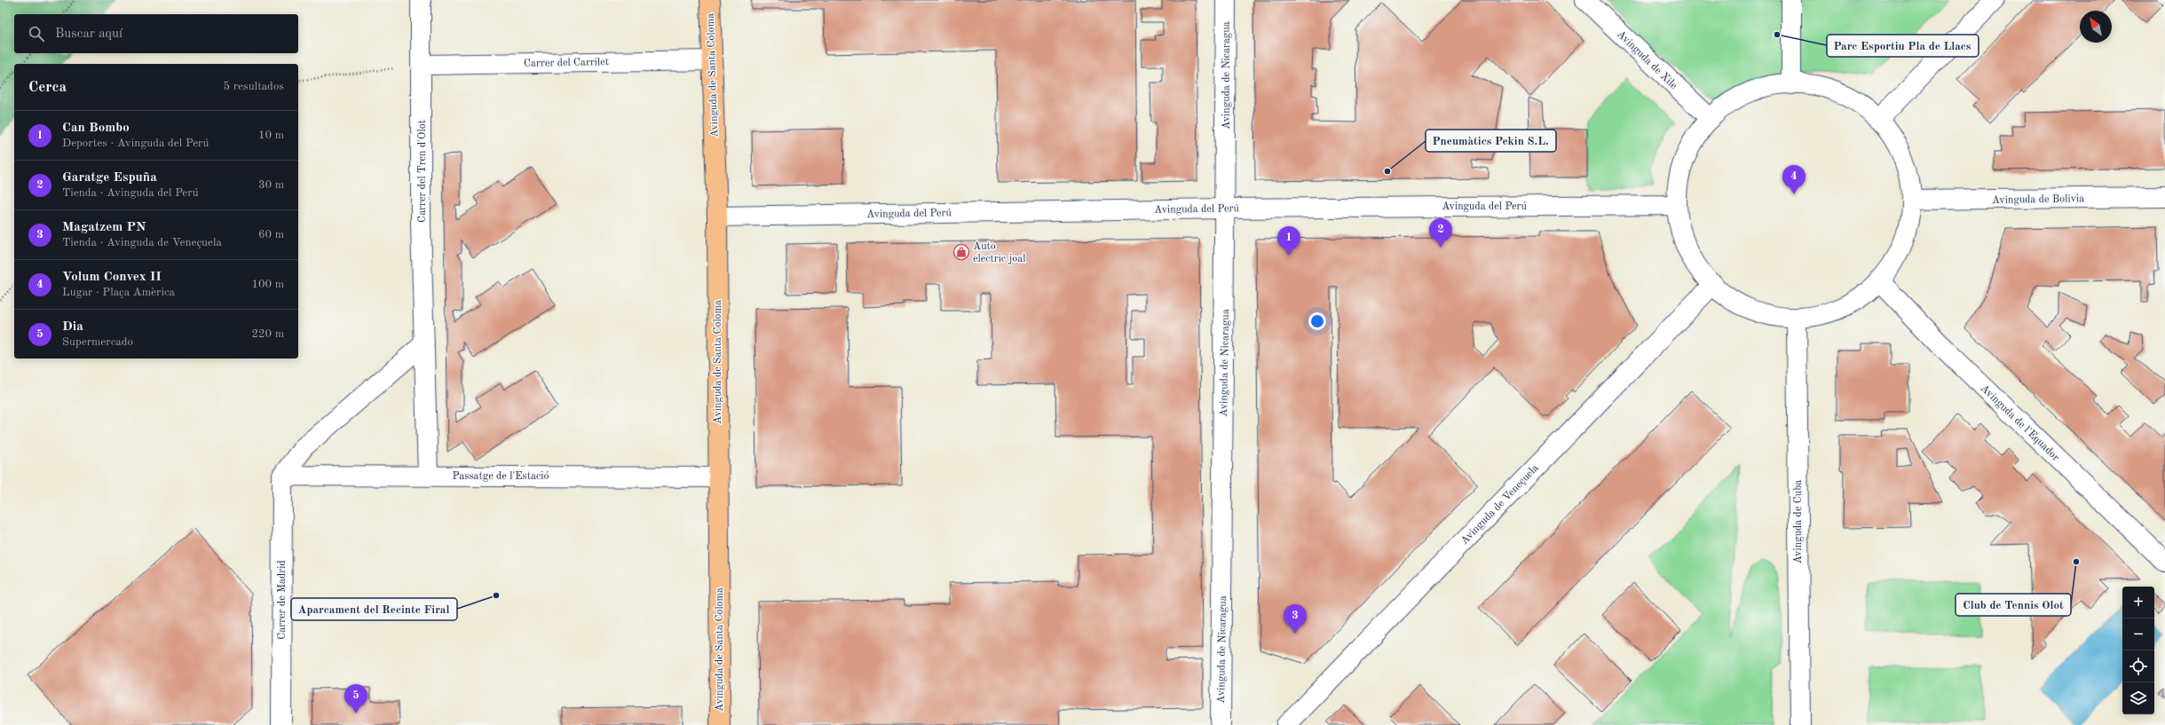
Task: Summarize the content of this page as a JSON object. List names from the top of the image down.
{
  "streets": {
    "main road": ["Avinguda de Santa Coloma"],
    "street": [
      "Avinguda de Xile",
      "Carrer del Carrilet",
      "Avinguda de Nicaragua",
      "Carrer del Tren d'Olot",
      "Avinguda de Bolivia",
      "Avinguda del Perú",
      "Avinguda de l'Equador",
      "Passatge de l'Estació",
      "Avinguda de Veneçuela",
      "Avinguda de Cuba",
      "Carrer de Madrid"
    ]
  },
  "crossings": [
    ["Carrer del Carrilet", "Avinguda de Santa Coloma"],
    ["Carrer del Carrilet", "Carrer del Tren d'Olot"],
    ["Avinguda de Santa Coloma", "Avinguda del Perú"],
    ["Avinguda de Santa Coloma", "Passatge de l'Estació"],
    ["Avinguda de Nicaragua", "Avinguda del Perú"],
    ["Carrer del Tren d'Olot", "Passatge de l'Estació"],
    ["Passatge de l'Estació", "Carrer de Madrid"]
  ],
  "places": {
    "other": [
      "Parc Esportiu Pla de Llacs",
      "Pneumàtics Pekin S.L.",
      "Club de Tennis Olot",
      "Aparcament del Recinte Firal"
    ],
    "shop": ["Auto electric joal"]
  },
  "north": "top left",
  "page": {
    "search": "Buscar aquí",
    "heading": ["Cerca", "5 resultados"],
    "list": [
      {
        "mark": "1",
        "name": "Can Bombo",
        "note": "Deportes · Avinguda del Perú",
        "value": "10 m"
      },
      {
        "mark": "2",
        "name": "Garatge Espuña",
        "note": "Tienda · Avinguda del Perú",
        "value": "30 m"
      },
      {
        "mark": "3",
        "name": "Magatzem PN",
        "note": "Tienda · Avinguda de Veneçuela",
        "value": "60 m"
      },
      {
        "mark": "4",
        "name": "Volum Convex II",
        "note": "Lugar · Plaça Amèrica",
        "value": "100 m"
      },
      {
        "mark": "5",
        "name": "Dia",
        "note": "Supermercado",
        "value": "220 m"
      }
    ],
    "pins": [
      "4",
      "2",
      "1",
      "3",
      "5"
    ],
    "map_buttons": ["+", "−"]
  }
}
